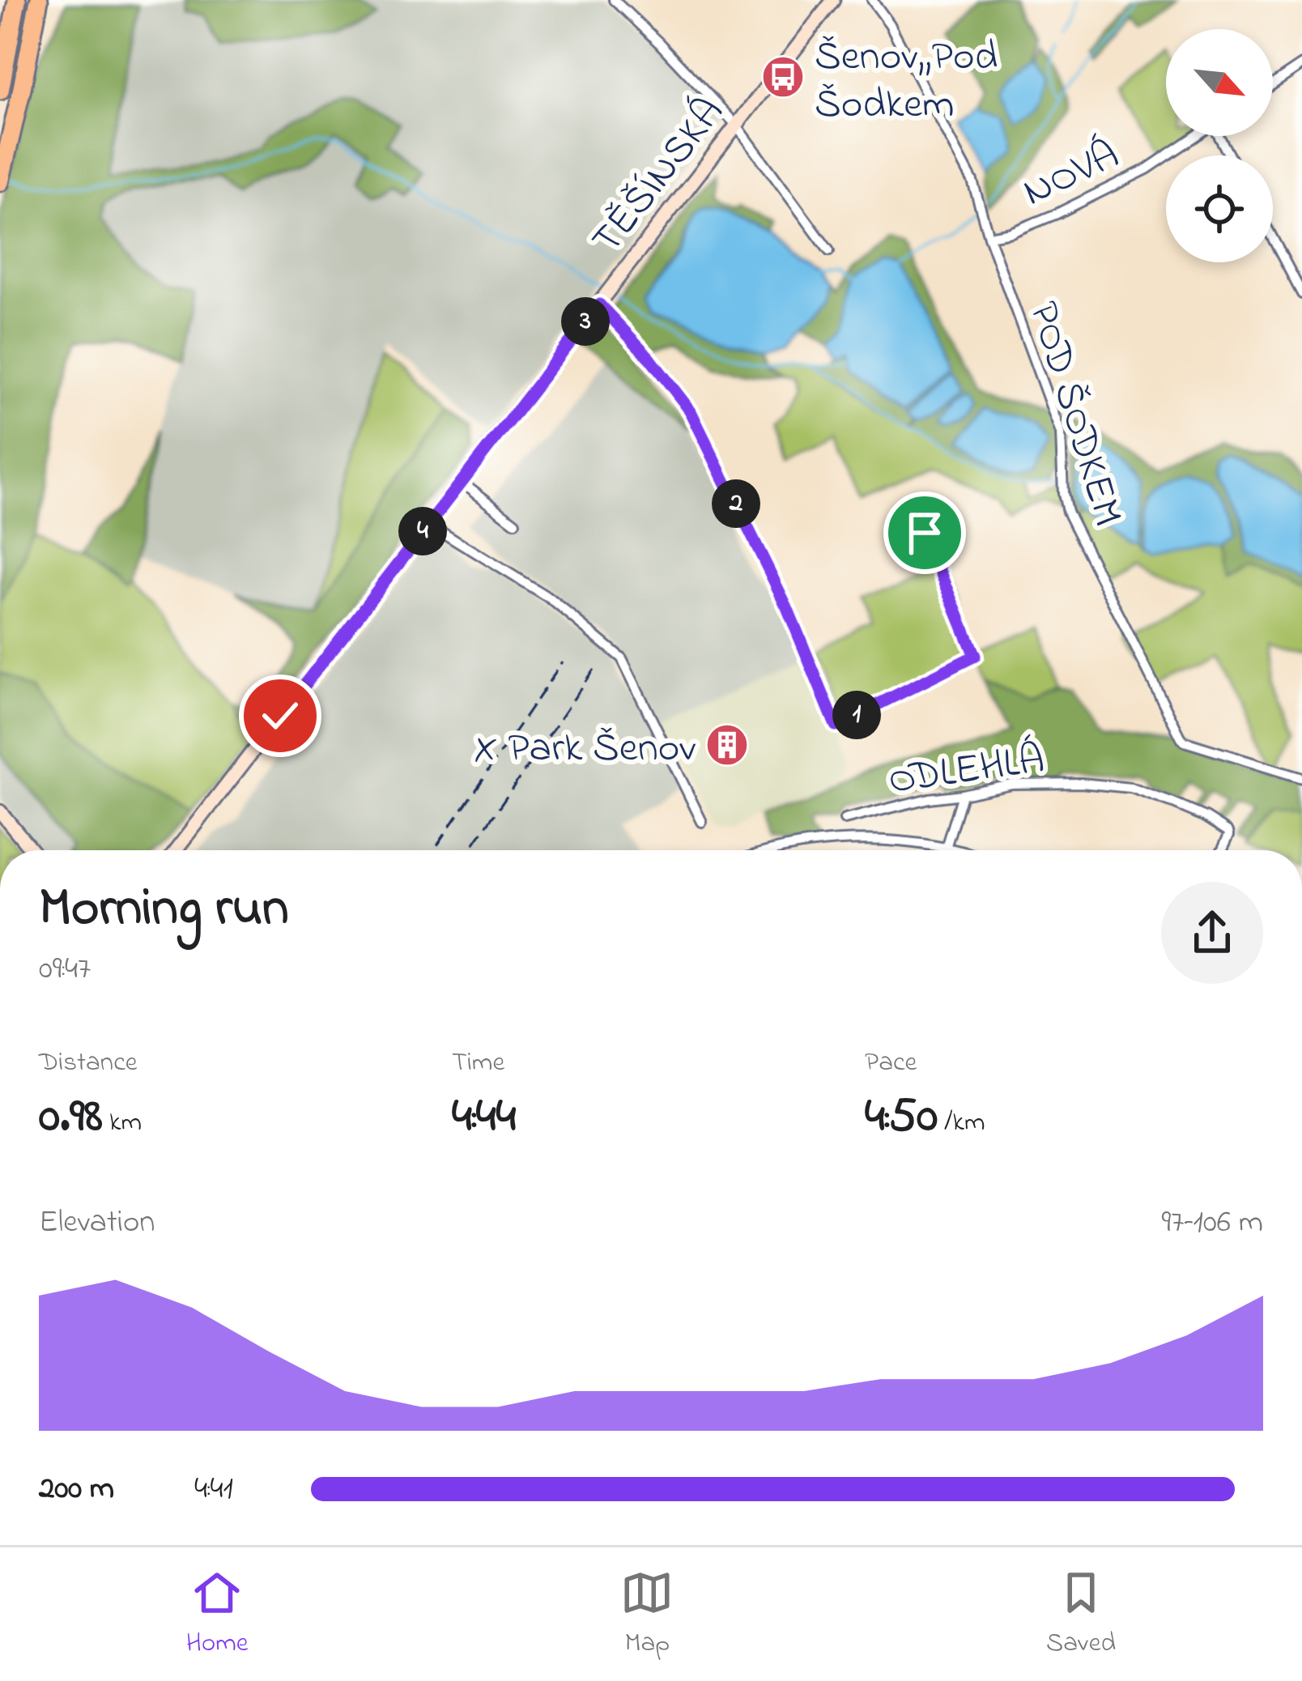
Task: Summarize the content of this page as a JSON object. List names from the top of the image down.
{
  "streets": {
    "main road": ["TĚŠÍNSKÁ"],
    "street": ["NOVÁ", "POD ŠODKEM", "ODLEHLÁ"]
  },
  "crossings": [
    ["NOVÁ", "POD ŠODKEM"]
  ],
  "places": {
    "bus stop": ["Šenov,,Pod Šodkem"],
    "building": ["X Park Šenov"]
  },
  "north": "bottom right",
  "page": {
    "pins": [
      "3",
      "2",
      "4",
      "1"
    ],
    "heading": ["Morning run", "09:47"],
    "stats": [
      ["Distance", "0.98 km"],
      ["Time", "4:44"],
      ["Pace", "4:50 /km"]
    ],
    "chart": ["Elevation", "97–106 m"],
    "list": [
      {
        "name": "200 m",
        "note": "4:41"
      }
    ],
    "tabs": ["Home", "Map", "Saved"]
  }
}
